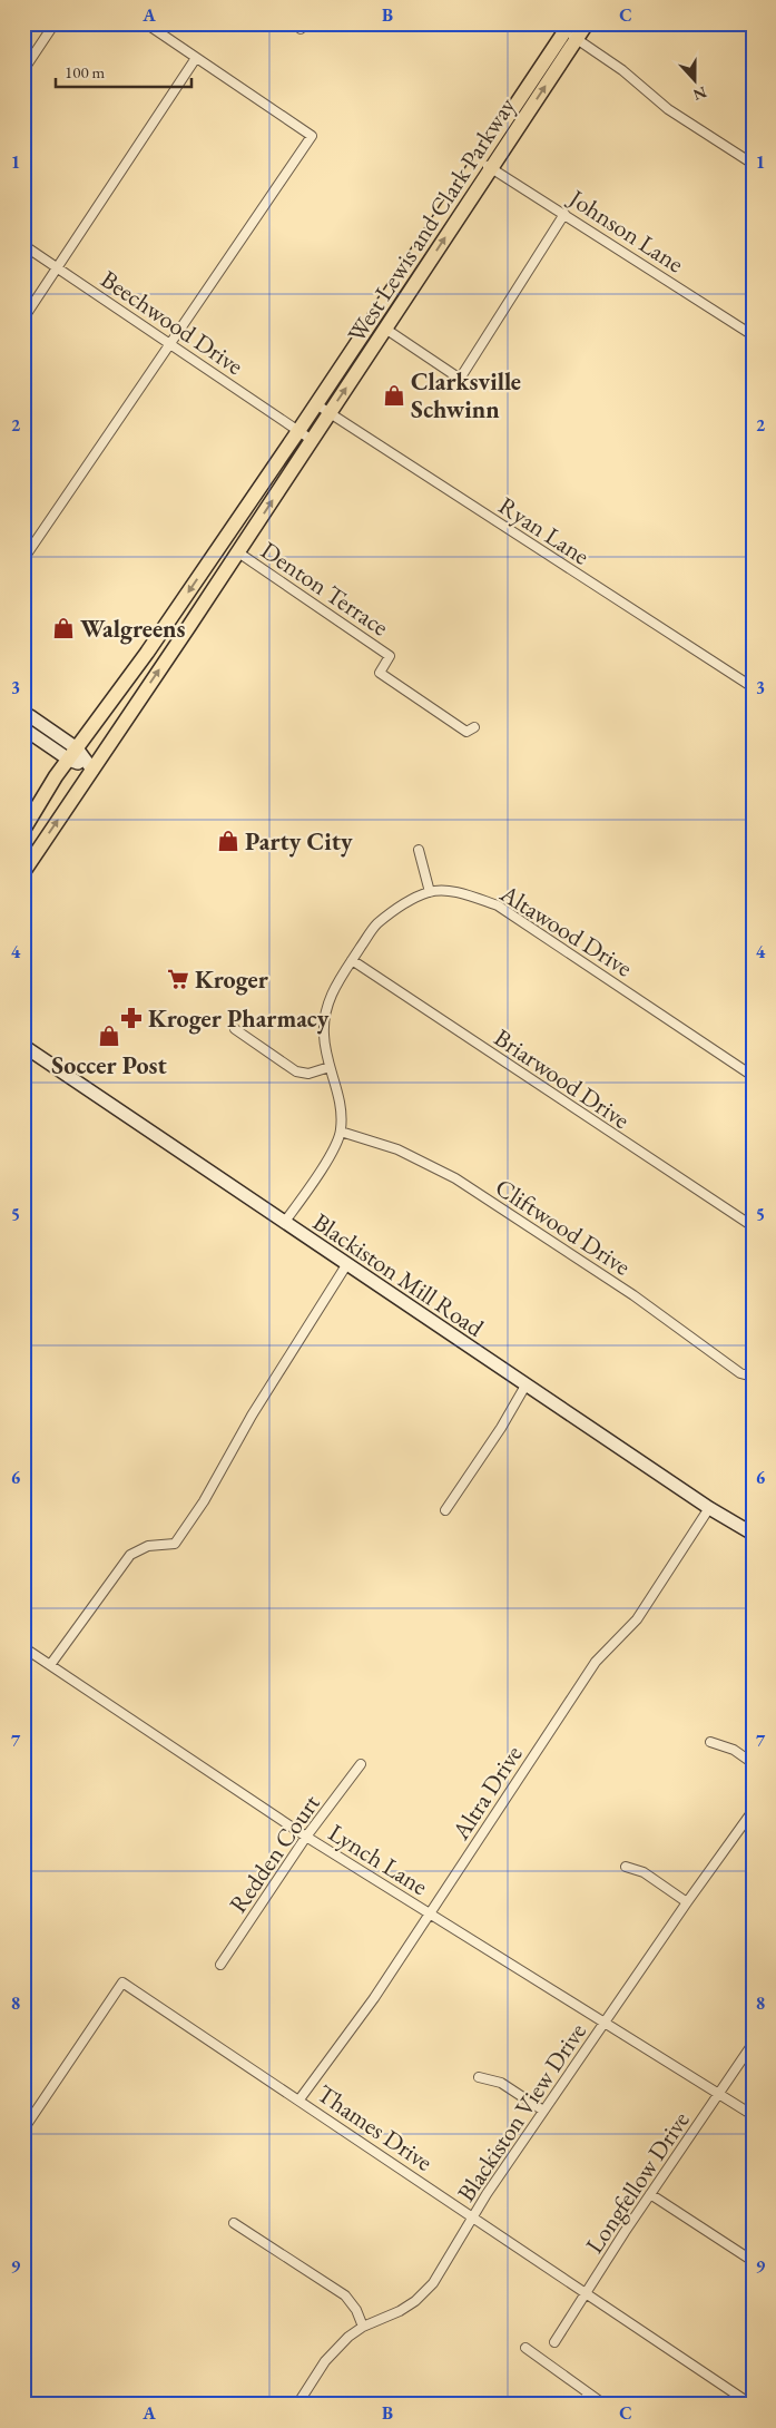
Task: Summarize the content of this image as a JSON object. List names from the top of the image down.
{
  "streets": {
    "main road": ["West Lewis and Clark Parkway", "Blackiston Mill Road"],
    "street": [
      "Johnson Lane",
      "Beechwood Drive",
      "Ryan Lane",
      "Denton Terrace",
      "Altawood Drive",
      "Briarwood Drive",
      "Cliftwood Drive",
      "Altra Drive",
      "Redden Court",
      "Lynch Lane",
      "Blackiston View Drive",
      "Thames Drive",
      "Longfellow Drive"
    ]
  },
  "crossings": [
    ["West Lewis and Clark Parkway", "Johnson Lane"],
    ["West Lewis and Clark Parkway", "Beechwood Drive"],
    ["West Lewis and Clark Parkway", "Ryan Lane"],
    ["West Lewis and Clark Parkway", "Denton Terrace"],
    ["Altawood Drive", "Briarwood Drive"],
    ["Altawood Drive", "Cliftwood Drive"],
    ["Altawood Drive", "Blackiston Mill Road"],
    ["Blackiston Mill Road", "Altra Drive"],
    ["Altra Drive", "Lynch Lane"],
    ["Altra Drive", "Thames Drive"],
    ["Redden Court", "Lynch Lane"],
    ["Lynch Lane", "Blackiston View Drive"],
    ["Lynch Lane", "Longfellow Drive"],
    ["Blackiston View Drive", "Thames Drive"],
    ["Thames Drive", "Longfellow Drive"]
  ],
  "places": {
    "shop": [
      "Clarksville Schwinn",
      "Walgreens",
      "Party City",
      "Soccer Post"
    ],
    "supermarket": ["Kroger"],
    "pharmacy": ["Kroger Pharmacy"]
  },
  "scale_bar": "100 m",
  "north": "bottom",
  "grid": {
    "columns": ["A", "B", "C"],
    "rows": [
      "1",
      "2",
      "3",
      "4",
      "5",
      "6",
      "7",
      "8",
      "9"
    ]
  }
}
